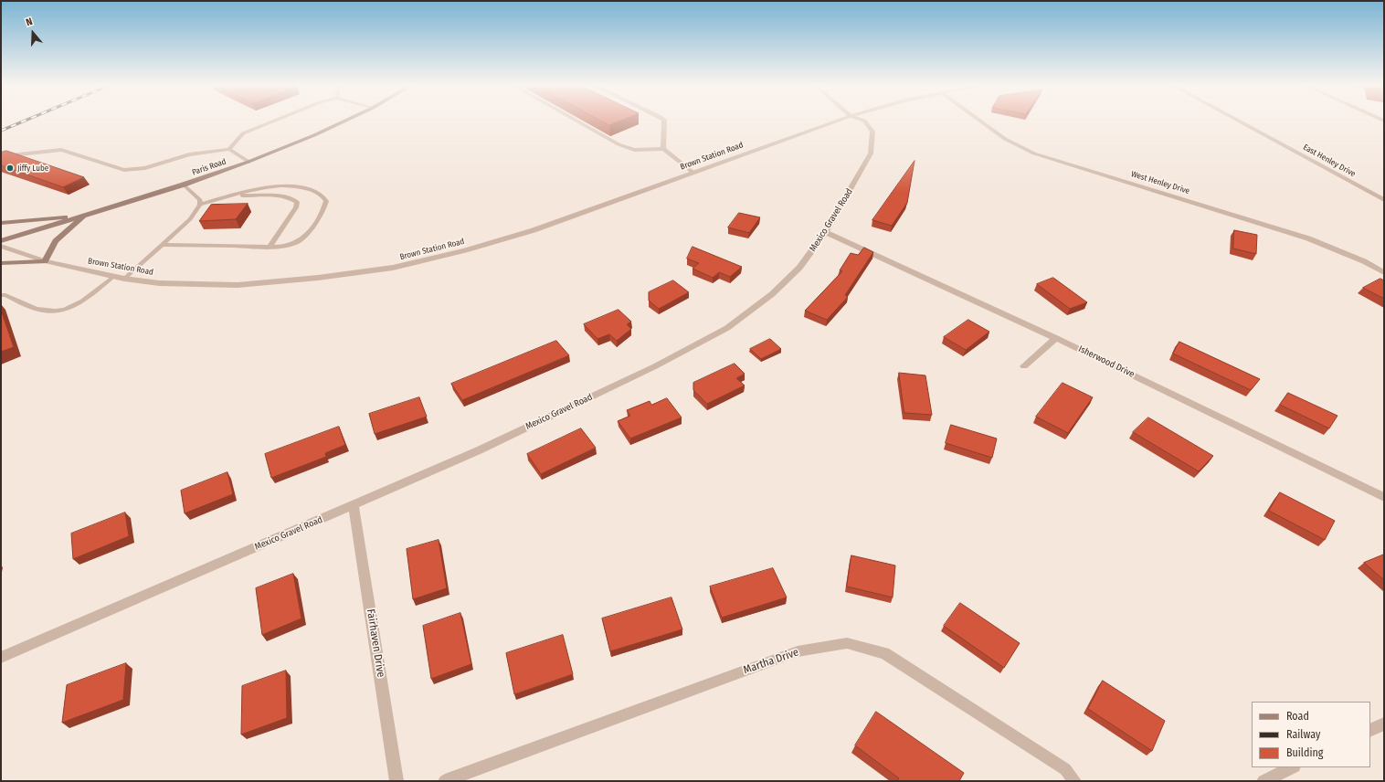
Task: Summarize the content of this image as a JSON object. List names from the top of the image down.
{
  "streets": {
    "main road": ["Paris Road"],
    "street": [
      "Brown Station Road",
      "East Henley Drive",
      "West Henley Drive",
      "Mexico Gravel Road",
      "Isherwood Drive",
      "Fairhaven Drive",
      "Martha Drive"
    ]
  },
  "crossings": [
    ["Mexico Gravel Road", "Isherwood Drive"],
    ["Mexico Gravel Road", "Fairhaven Drive"]
  ],
  "places": ["Jiffy Lube"],
  "legend": ["Road", "Railway", "Building"],
  "north": "top"
}
